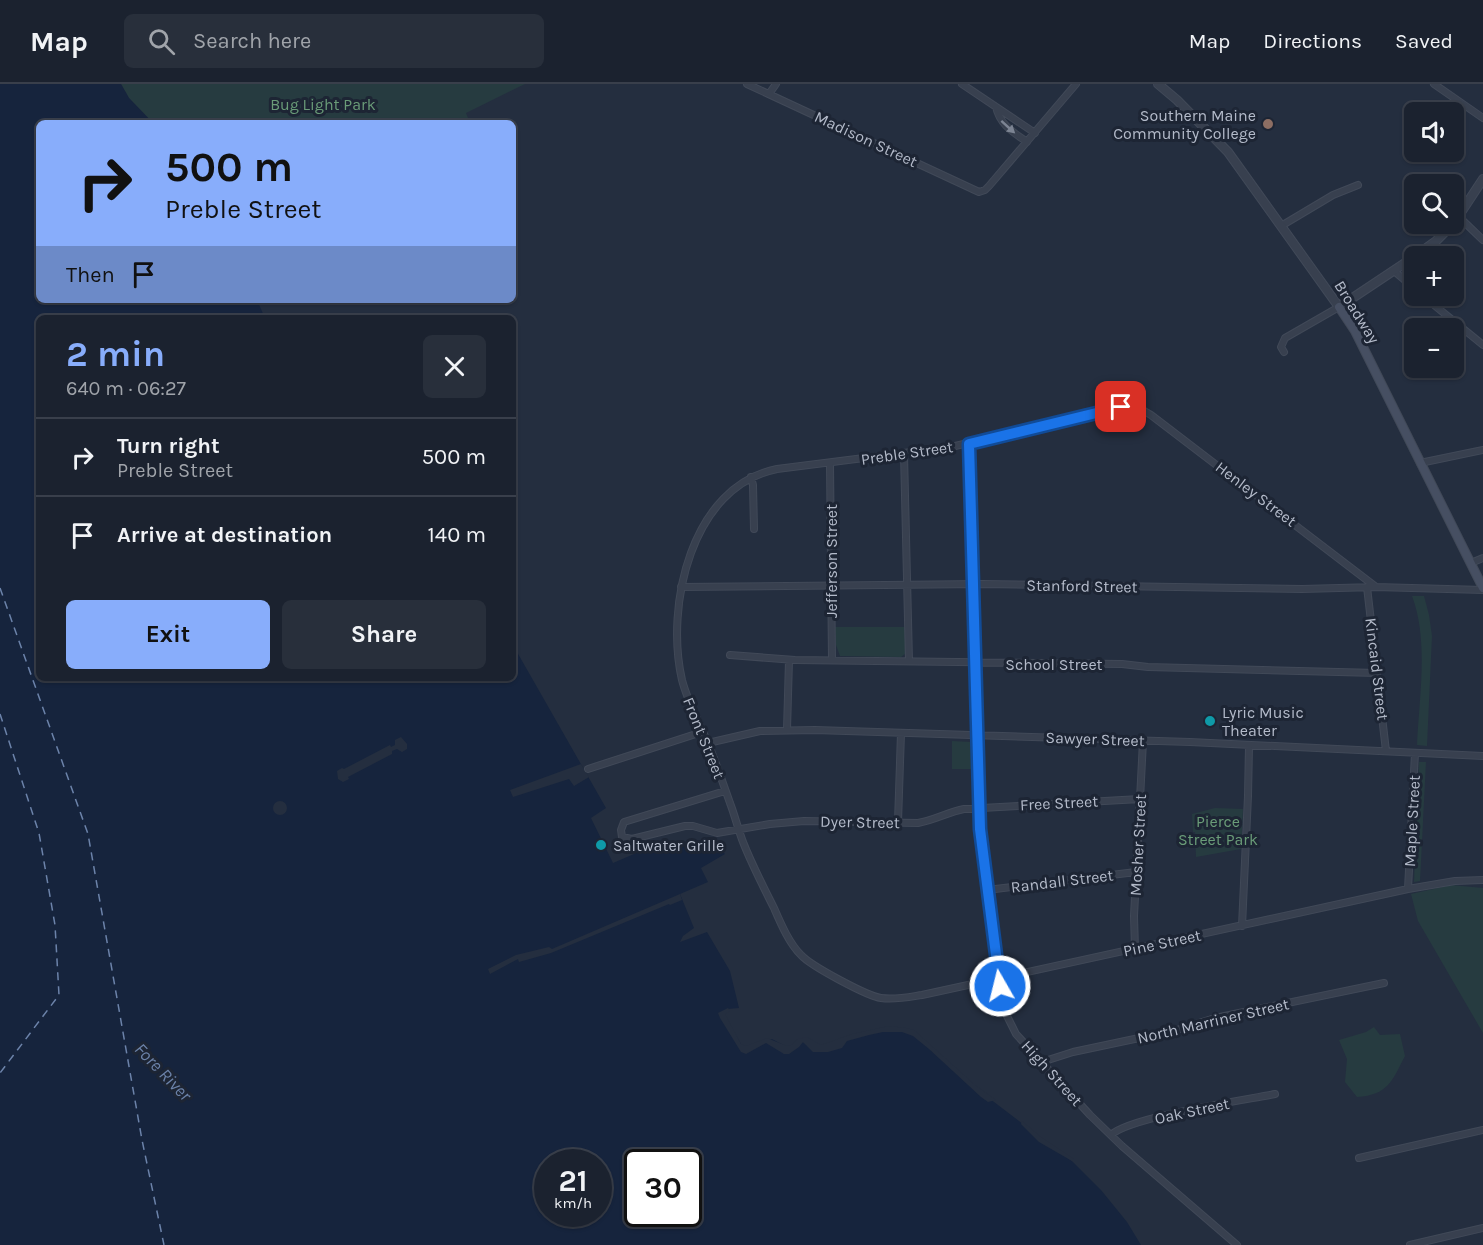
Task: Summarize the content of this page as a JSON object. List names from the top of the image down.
{
  "streets": {
    "main road": ["Broadway"],
    "street": [
      "Madison Street",
      "Preble Street",
      "Henley Street",
      "Jefferson Street",
      "Stanford Street",
      "School Street",
      "Kincaid Street",
      "Front Street",
      "Sawyer Street",
      "Free Street",
      "Maple Street",
      "Dyer Street",
      "Mosher Street",
      "Randall Street",
      "Pine Street",
      "North Marriner Street",
      "High Street",
      "Oak Street"
    ]
  },
  "crossings": [
    ["Broadway", "Stanford Street"],
    ["Preble Street", "Henley Street"],
    ["Preble Street", "Jefferson Street"],
    ["Preble Street", "Front Street"],
    ["Preble Street", "High Street"],
    ["Henley Street", "Stanford Street"],
    ["Jefferson Street", "Stanford Street"],
    ["Jefferson Street", "School Street"],
    ["Stanford Street", "Kincaid Street"],
    ["Stanford Street", "Front Street"],
    ["Stanford Street", "High Street"],
    ["School Street", "Kincaid Street"],
    ["School Street", "High Street"],
    ["Kincaid Street", "Sawyer Street"],
    ["Front Street", "Sawyer Street"],
    ["Front Street", "Dyer Street"],
    ["Front Street", "Pine Street"],
    ["Sawyer Street", "Maple Street"],
    ["Sawyer Street", "Mosher Street"],
    ["Sawyer Street", "High Street"],
    ["Free Street", "Dyer Street"],
    ["Free Street", "Mosher Street"],
    ["Free Street", "High Street"],
    ["Maple Street", "Pine Street"],
    ["Dyer Street", "High Street"],
    ["Mosher Street", "Randall Street"],
    ["Mosher Street", "Pine Street"],
    ["Randall Street", "High Street"],
    ["Pine Street", "High Street"],
    ["North Marriner Street", "High Street"],
    ["High Street", "Oak Street"]
  ],
  "water": ["Fore River"],
  "parks": ["Bug Light Park", "Pierce Street Park"],
  "places": ["Southern Maine Community College", "Lyric Music Theater", "Saltwater Grille"],
  "page": {
    "header": "Map",
    "search": "Search here",
    "nav": ["Map", "Directions", "Saved"],
    "map_buttons": ["+", "−"],
    "turn": ["500 m", "Preble Street"],
    "then": "Then",
    "heading": ["2 min", "640 m · 06:27"],
    "list": [
      {
        "name": "Turn right",
        "note": "Preble Street",
        "value": "500 m"
      },
      {
        "name": "Arrive at destination",
        "value": "140 m"
      }
    ],
    "buttons": ["Exit", "Share"],
    "speed": "21 km/h",
    "limit": "30"
  }
}
